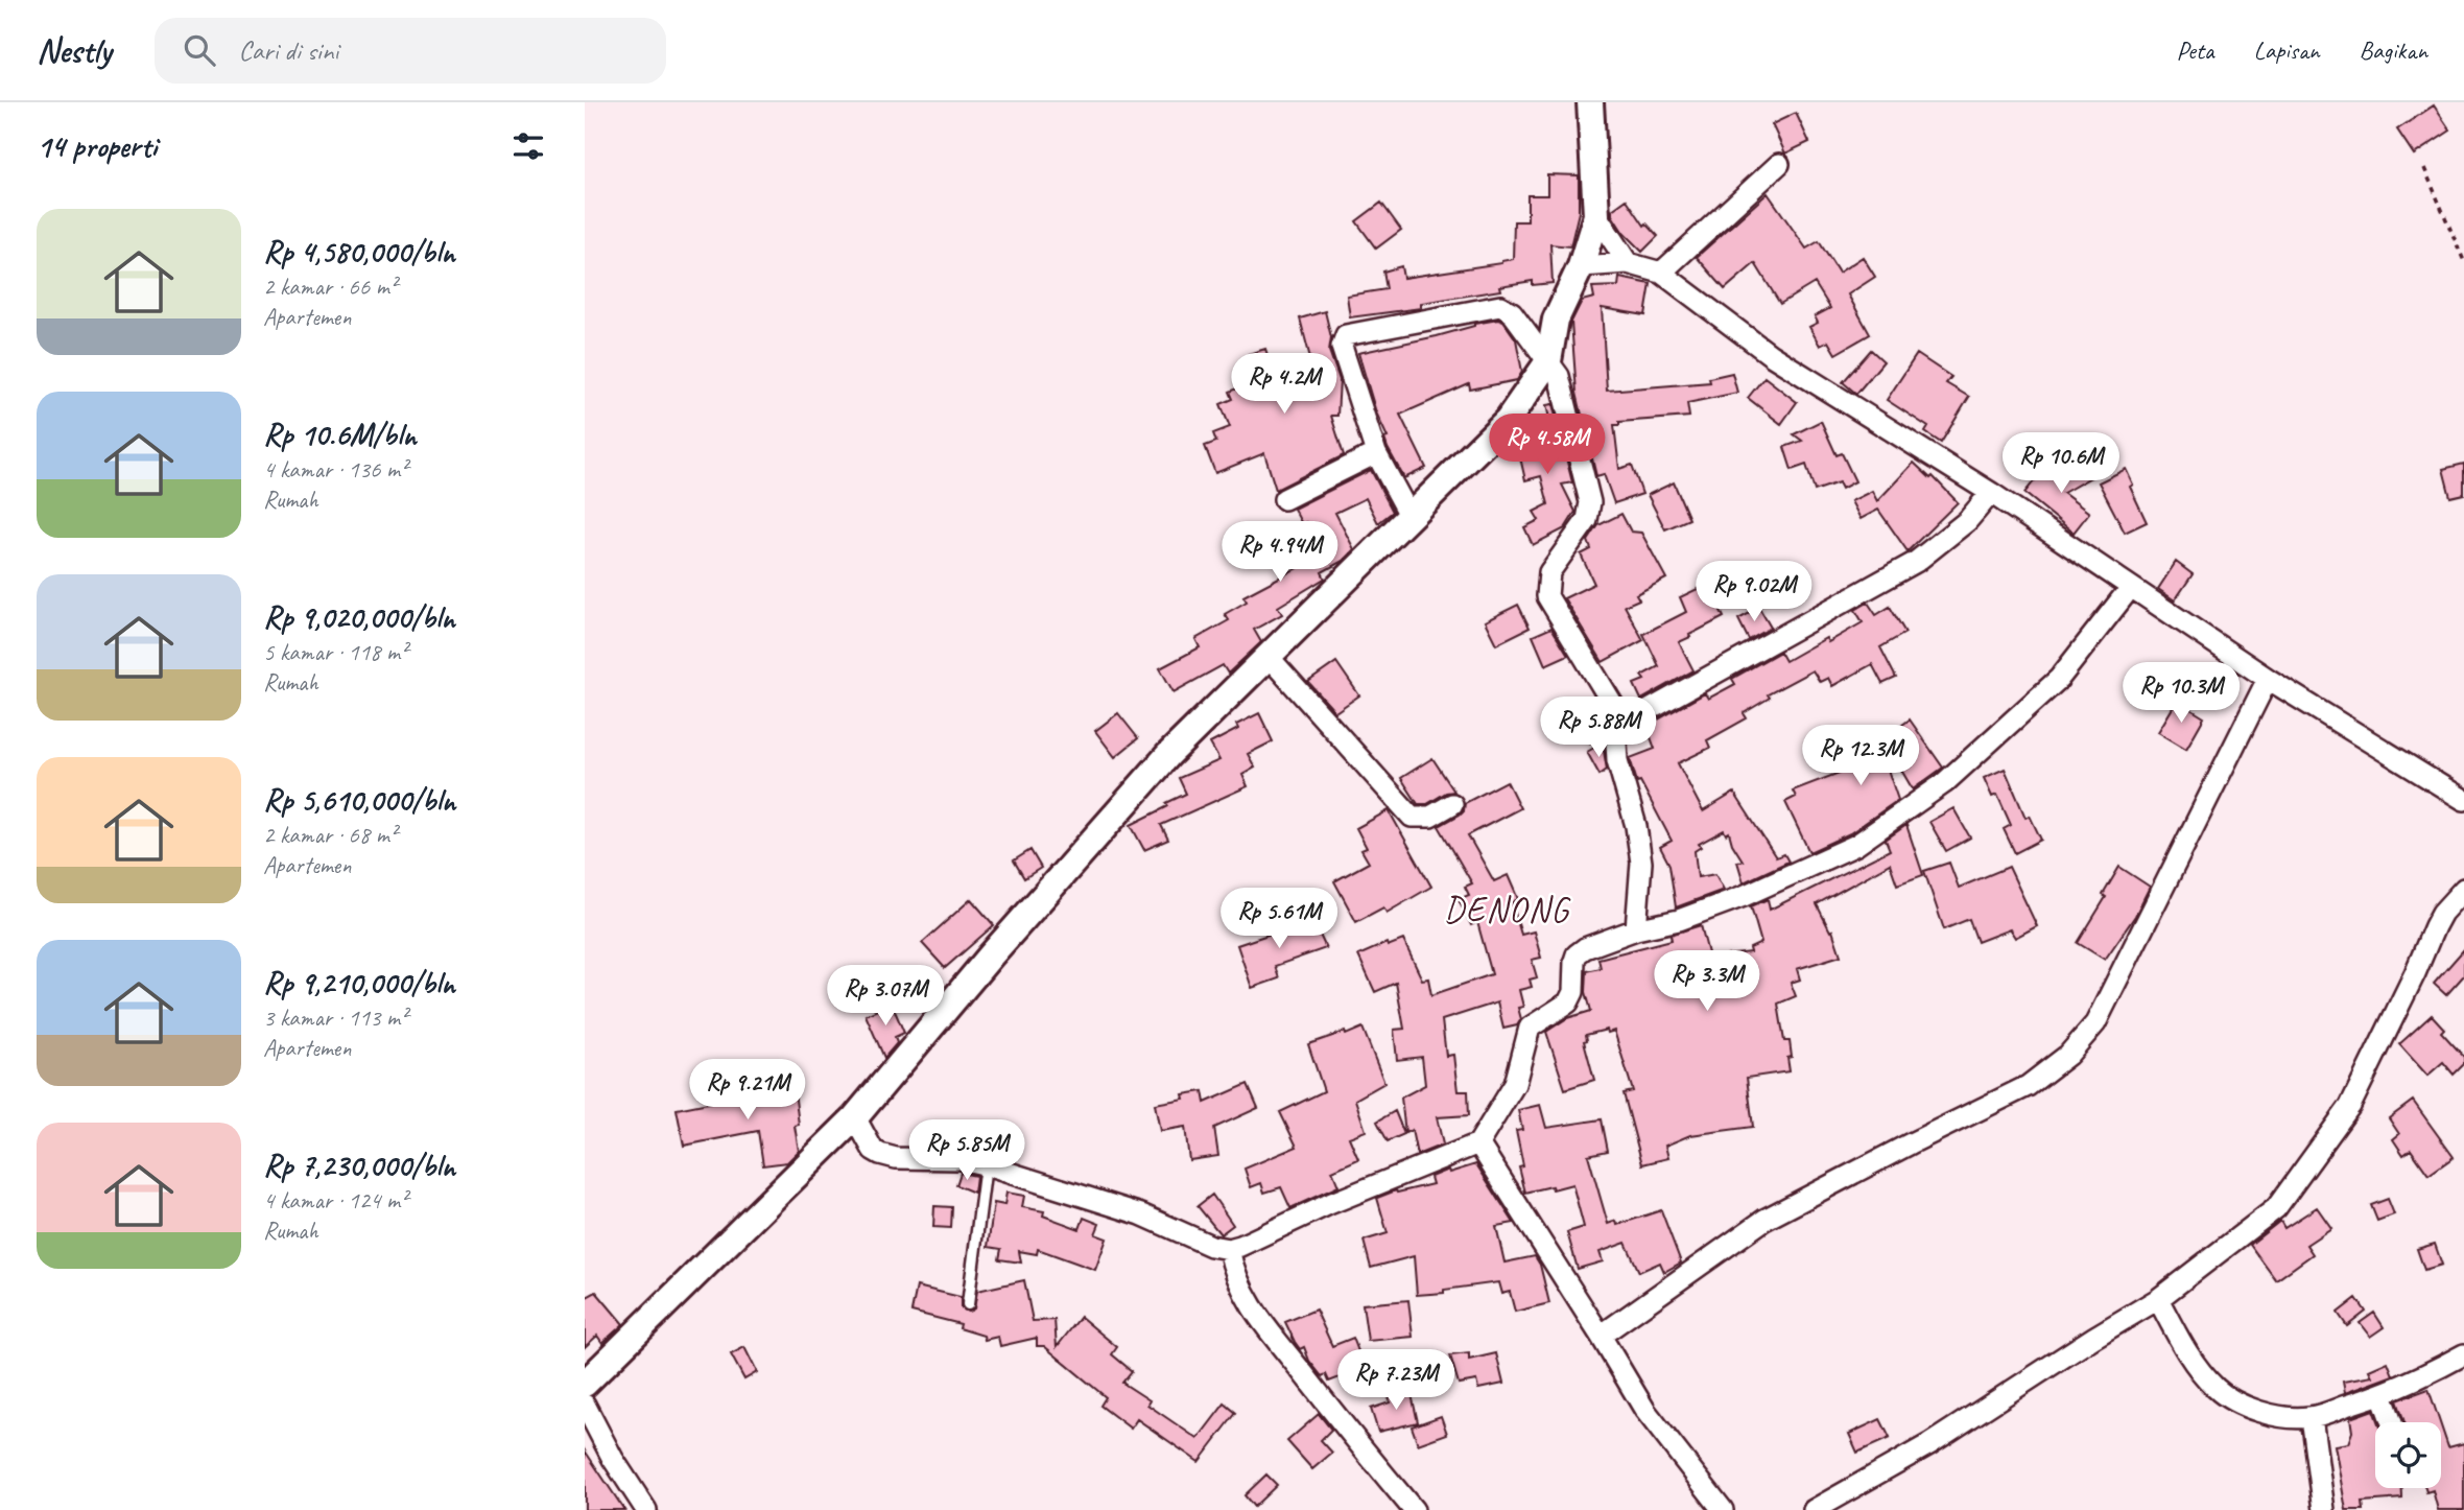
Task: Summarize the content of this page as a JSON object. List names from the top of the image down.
{
  "districts": ["DENONG"],
  "page": {
    "header": "Nestly",
    "search": "Cari di sini",
    "nav": ["Peta", "Lapisan", "Bagikan"],
    "heading": "14 properti",
    "list": [
      {
        "name": "Rp 4,580,000/bln",
        "note": "2 kamar · 66 m² · Apartemen"
      },
      {
        "name": "Rp 10.6M/bln",
        "note": "4 kamar · 136 m² · Rumah"
      },
      {
        "name": "Rp 9,020,000/bln",
        "note": "5 kamar · 118 m² · Rumah"
      },
      {
        "name": "Rp 5,610,000/bln",
        "note": "2 kamar · 68 m² · Apartemen"
      },
      {
        "name": "Rp 9,210,000/bln",
        "note": "3 kamar · 113 m² · Apartemen"
      },
      {
        "name": "Rp 7,230,000/bln",
        "note": "4 kamar · 124 m² · Rumah"
      }
    ],
    "price": [
      "Rp 4.2M",
      "Rp 4.58M",
      "Rp 10.6M",
      "Rp 4.94M",
      "Rp 9.02M",
      "Rp 10.3M",
      "Rp 5.88M",
      "Rp 12.3M",
      "Rp 5.61M",
      "Rp 3.3M",
      "Rp 3.07M",
      "Rp 9.21M",
      "Rp 5.85M",
      "Rp 7.23M"
    ]
  }
}
